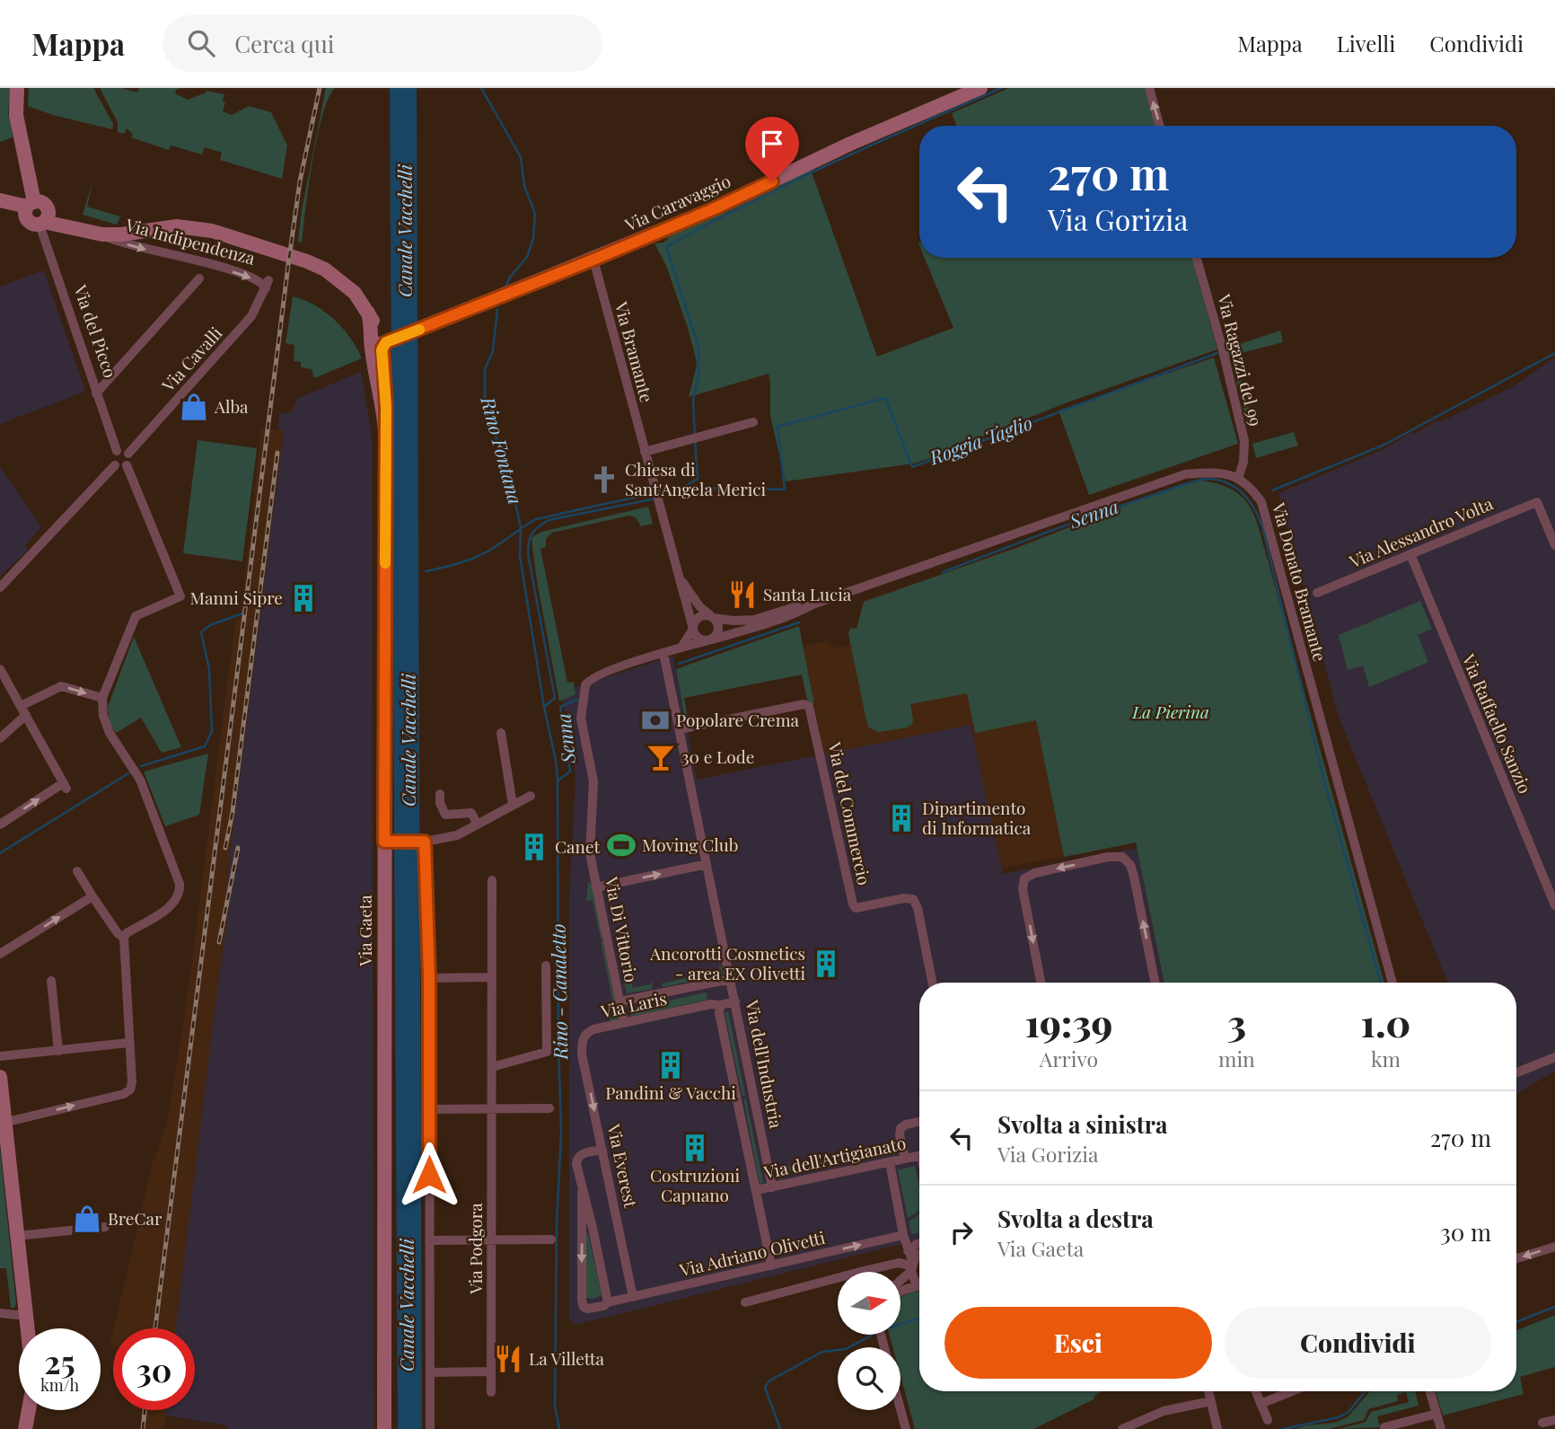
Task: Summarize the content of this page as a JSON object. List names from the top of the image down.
{
  "streets": {
    "main road": ["Via Caravaggio", "Via Indipendenza", "Via Gaeta"],
    "street": [
      "Via del Picco",
      "Via Bramante",
      "Via Cavalli",
      "Via Ragazzi del 99",
      "Via Alessandro Volta",
      "Via Donato Bramante",
      "Via Raffaello Sanzio",
      "Via del Commercio",
      "Via Di Vittorio",
      "Via Laris",
      "Via dell'Industria",
      "Via dell'Artigianato",
      "Via Everest",
      "Via Podgora",
      "Via Adriano Olivetti"
    ]
  },
  "crossings": [
    ["Via Caravaggio", "Via Bramante"],
    ["Via Caravaggio", "Via Gaeta"],
    ["Via Indipendenza", "Via del Picco"],
    ["Via Indipendenza", "Via Cavalli"],
    ["Via Indipendenza", "Via Gaeta"],
    ["Via del Picco", "Via Cavalli"],
    ["Via Bramante", "Via Di Vittorio"],
    ["Via Ragazzi del 99", "Via Donato Bramante"],
    ["Via Alessandro Volta", "Via Raffaello Sanzio"],
    ["Via del Commercio", "Via dell'Industria"],
    ["Via Di Vittorio", "Via Laris"],
    ["Via Di Vittorio", "Via dell'Industria"],
    ["Via Laris", "Via dell'Industria"],
    ["Via Laris", "Via Everest"],
    ["Via dell'Industria", "Via dell'Artigianato"],
    ["Via dell'Industria", "Via Adriano Olivetti"],
    ["Via Everest", "Via Adriano Olivetti"]
  ],
  "one_way": ["Via Everest"],
  "water": [
    "Canale Vacchelli",
    "Roggia Taglio",
    "Rino Fontana",
    "Senna",
    "Rino - Canaletto"
  ],
  "parks": ["La Pierina"],
  "places": {
    "shop": ["Alba", "BreCar"],
    "church": ["Chiesa di Sant'Angela Merici"],
    "restaurant": ["Santa Lucia", "La Villetta"],
    "building": [
      "Manni Sipre",
      "Dipartimento di Informatica",
      "Canet",
      "Ancorotti Cosmetics - area EX Olivetti",
      "Pandini & Vacchi",
      "Costruzioni Capuano"
    ],
    "bank": ["Popolare Crema"],
    "bar": ["30 e Lode"],
    "sports": ["Moving Club"]
  },
  "north": "right",
  "page": {
    "header": "Mappa",
    "search": "Cerca qui",
    "nav": ["Mappa", "Livelli", "Condividi"],
    "turn": ["270 m", "Via Gorizia"],
    "eta": [
      "19:39",
      "Arrivo",
      "3",
      "min",
      "1.0",
      "km"
    ],
    "list": [
      {
        "name": "Svolta a sinistra",
        "note": "Via Gorizia",
        "value": "270 m"
      },
      {
        "name": "Svolta a destra",
        "note": "Via Gaeta",
        "value": "30 m"
      }
    ],
    "buttons": ["Esci", "Condividi"],
    "speed": "25 km/h",
    "limit": "30"
  }
}
